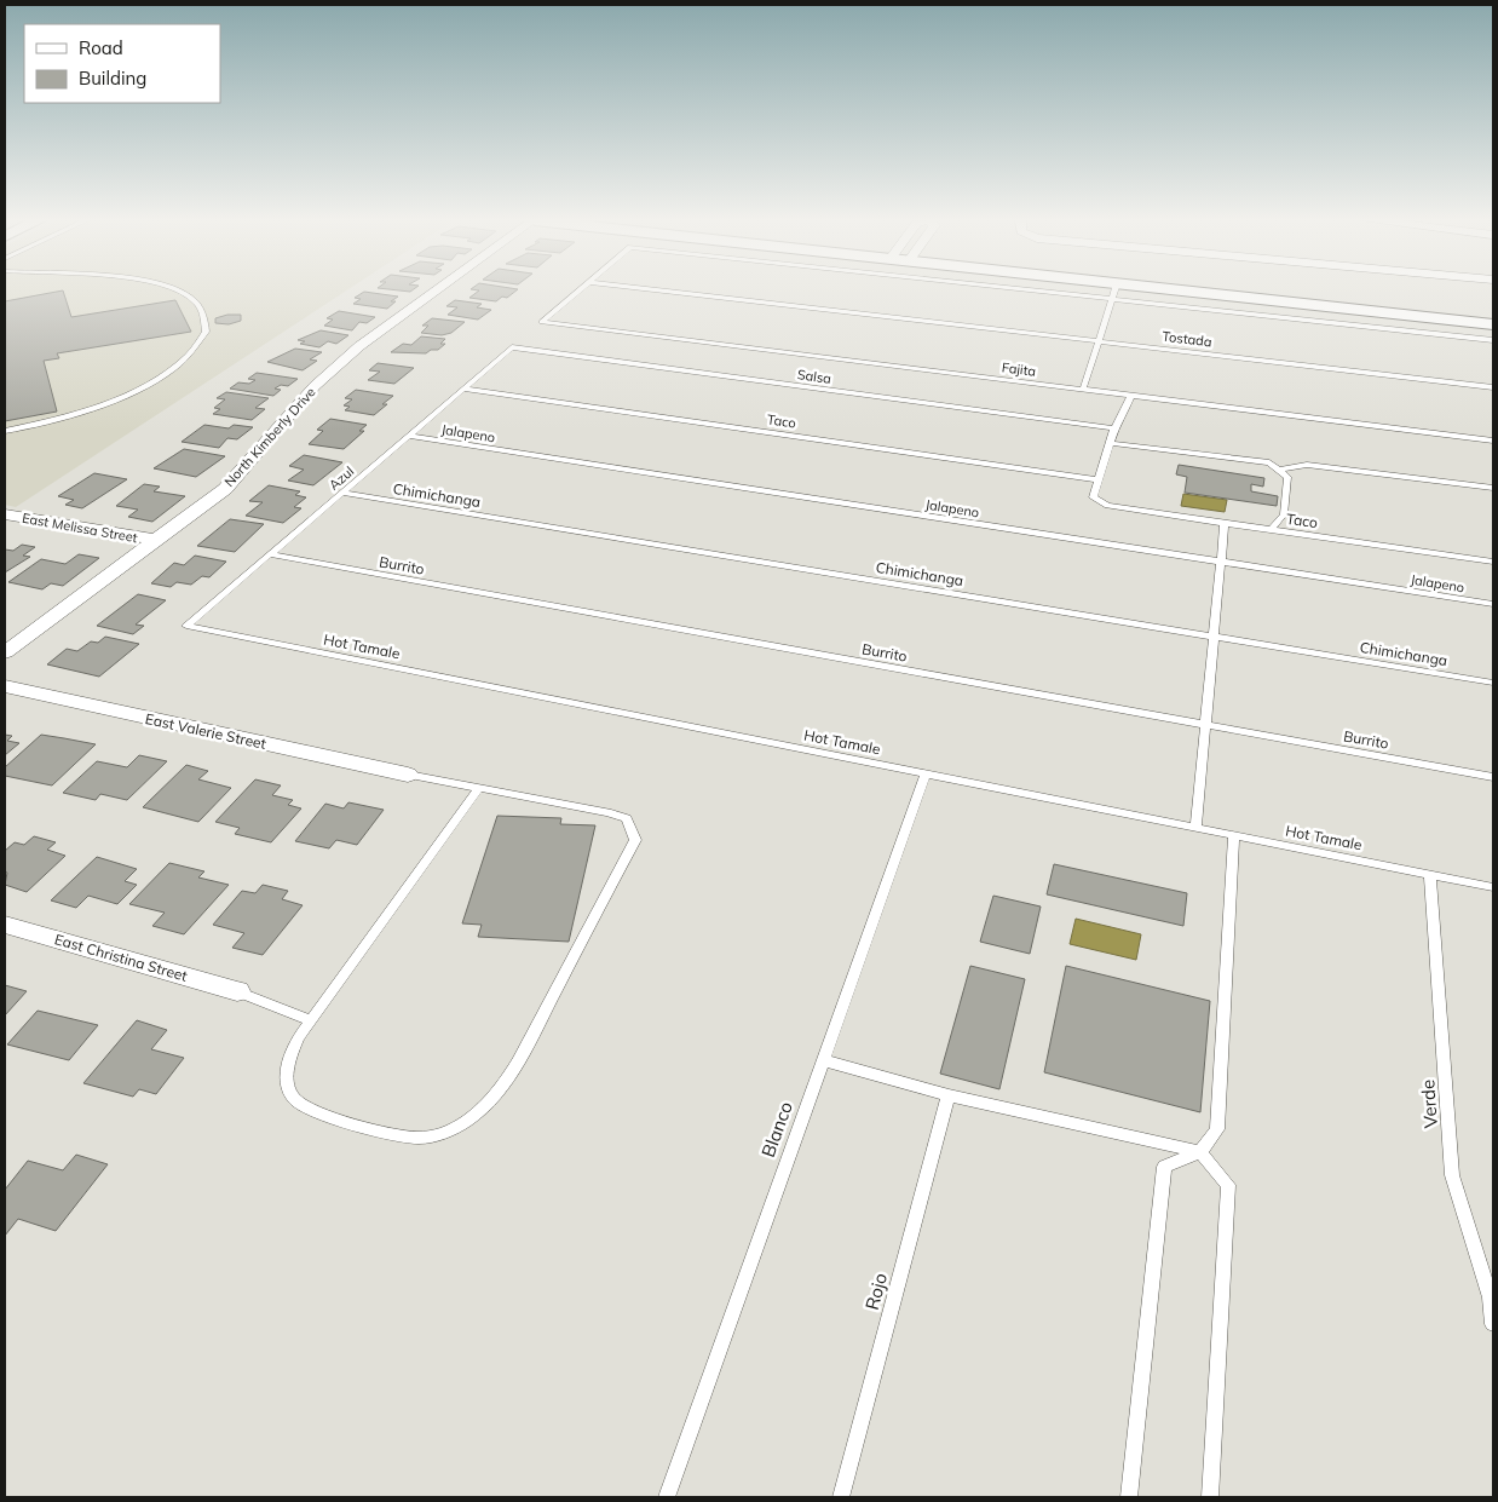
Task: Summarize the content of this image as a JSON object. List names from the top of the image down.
{
  "streets": {
    "street": [
      "North Kimberly Drive",
      "East Melissa Street",
      "East Valerie Street",
      "East Christina Street"
    ],
    "lane": [
      "Tostada",
      "Fajita",
      "Salsa",
      "Taco",
      "Jalapeno",
      "Azul",
      "Chimichanga",
      "Burrito",
      "Hot Tamale",
      "Verde",
      "Blanco",
      "Rojo"
    ]
  },
  "crossings": [
    ["Salsa", "Azul"],
    ["Taco", "Azul"],
    ["Jalapeno", "Azul"],
    ["North Kimberly Drive", "East Melissa Street"],
    ["Azul", "Chimichanga"],
    ["Azul", "Burrito"],
    ["Azul", "Hot Tamale"],
    ["Hot Tamale", "Verde"],
    ["Hot Tamale", "Blanco"]
  ],
  "legend": ["Road", "Building"]
}
